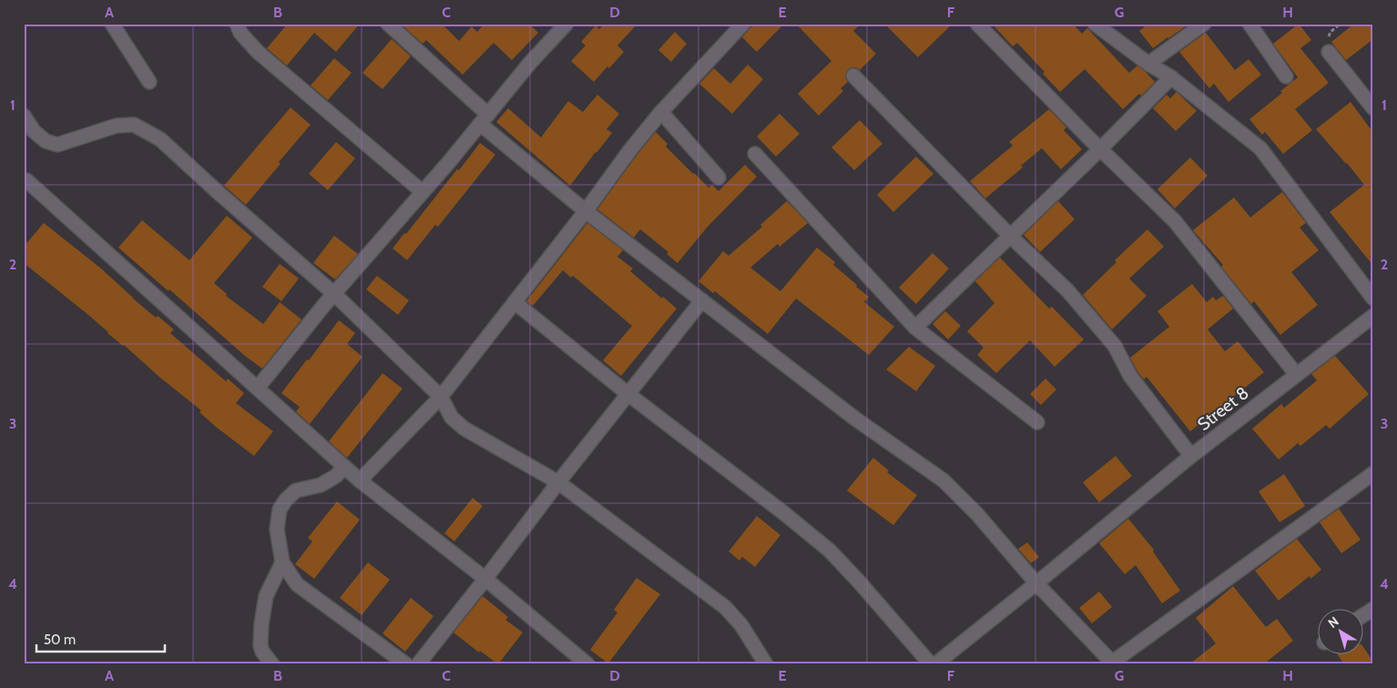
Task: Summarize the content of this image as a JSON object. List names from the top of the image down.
{
  "streets": {
    "street": ["Street 8"]
  },
  "scale_bar": "50 m",
  "north": "top left",
  "grid": {
    "columns": [
      "A",
      "B",
      "C",
      "D",
      "E",
      "F",
      "G",
      "H"
    ],
    "rows": [
      "1",
      "2",
      "3",
      "4"
    ]
  }
}
